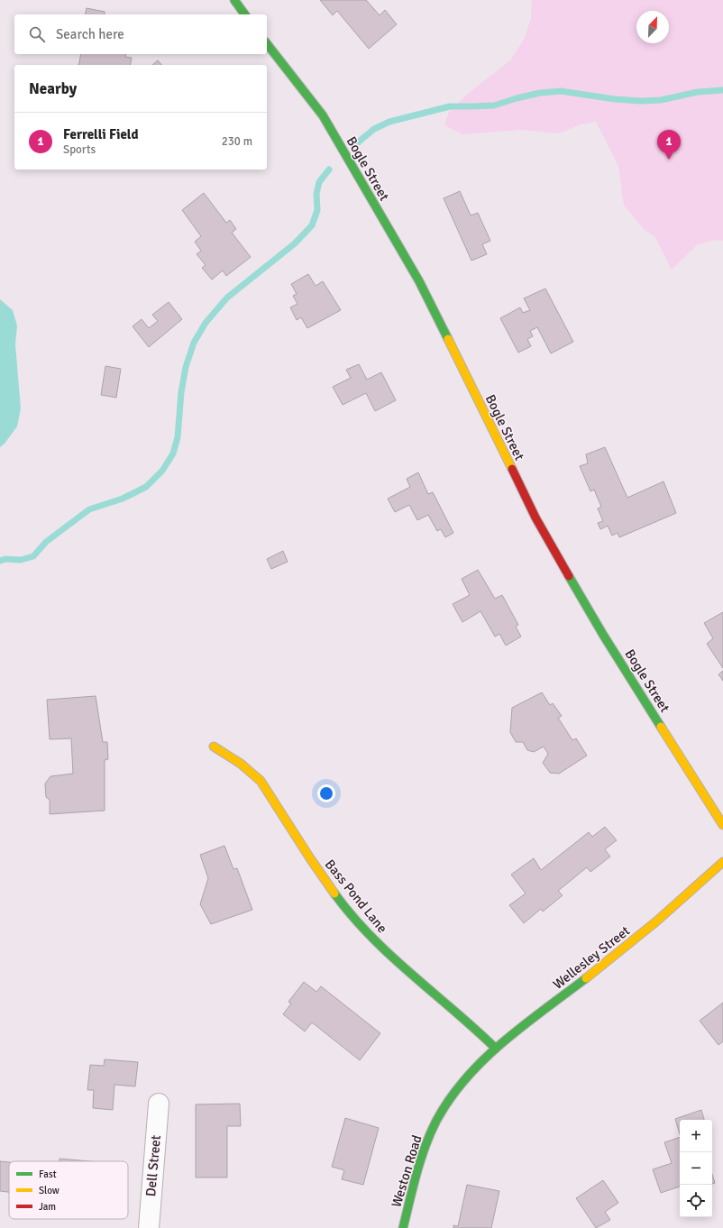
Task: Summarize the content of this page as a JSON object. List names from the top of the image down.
{
  "streets": {
    "street": [
      "Bogle Street",
      "Bass Pond Lane",
      "Wellesley Street",
      "Dell Street",
      "Weston Road"
    ]
  },
  "crossings": [
    ["Bass Pond Lane", "Wellesley Street"],
    ["Wellesley Street", "Weston Road"]
  ],
  "legend": ["Fast", "Slow", "Jam"],
  "north": "top right",
  "page": {
    "search": "Search here",
    "heading": "Nearby",
    "list": [
      {
        "mark": "1",
        "name": "Ferrelli Field",
        "note": "Sports",
        "value": "230 m"
      }
    ],
    "pins": "1",
    "map_buttons": ["+", "−"]
  }
}
